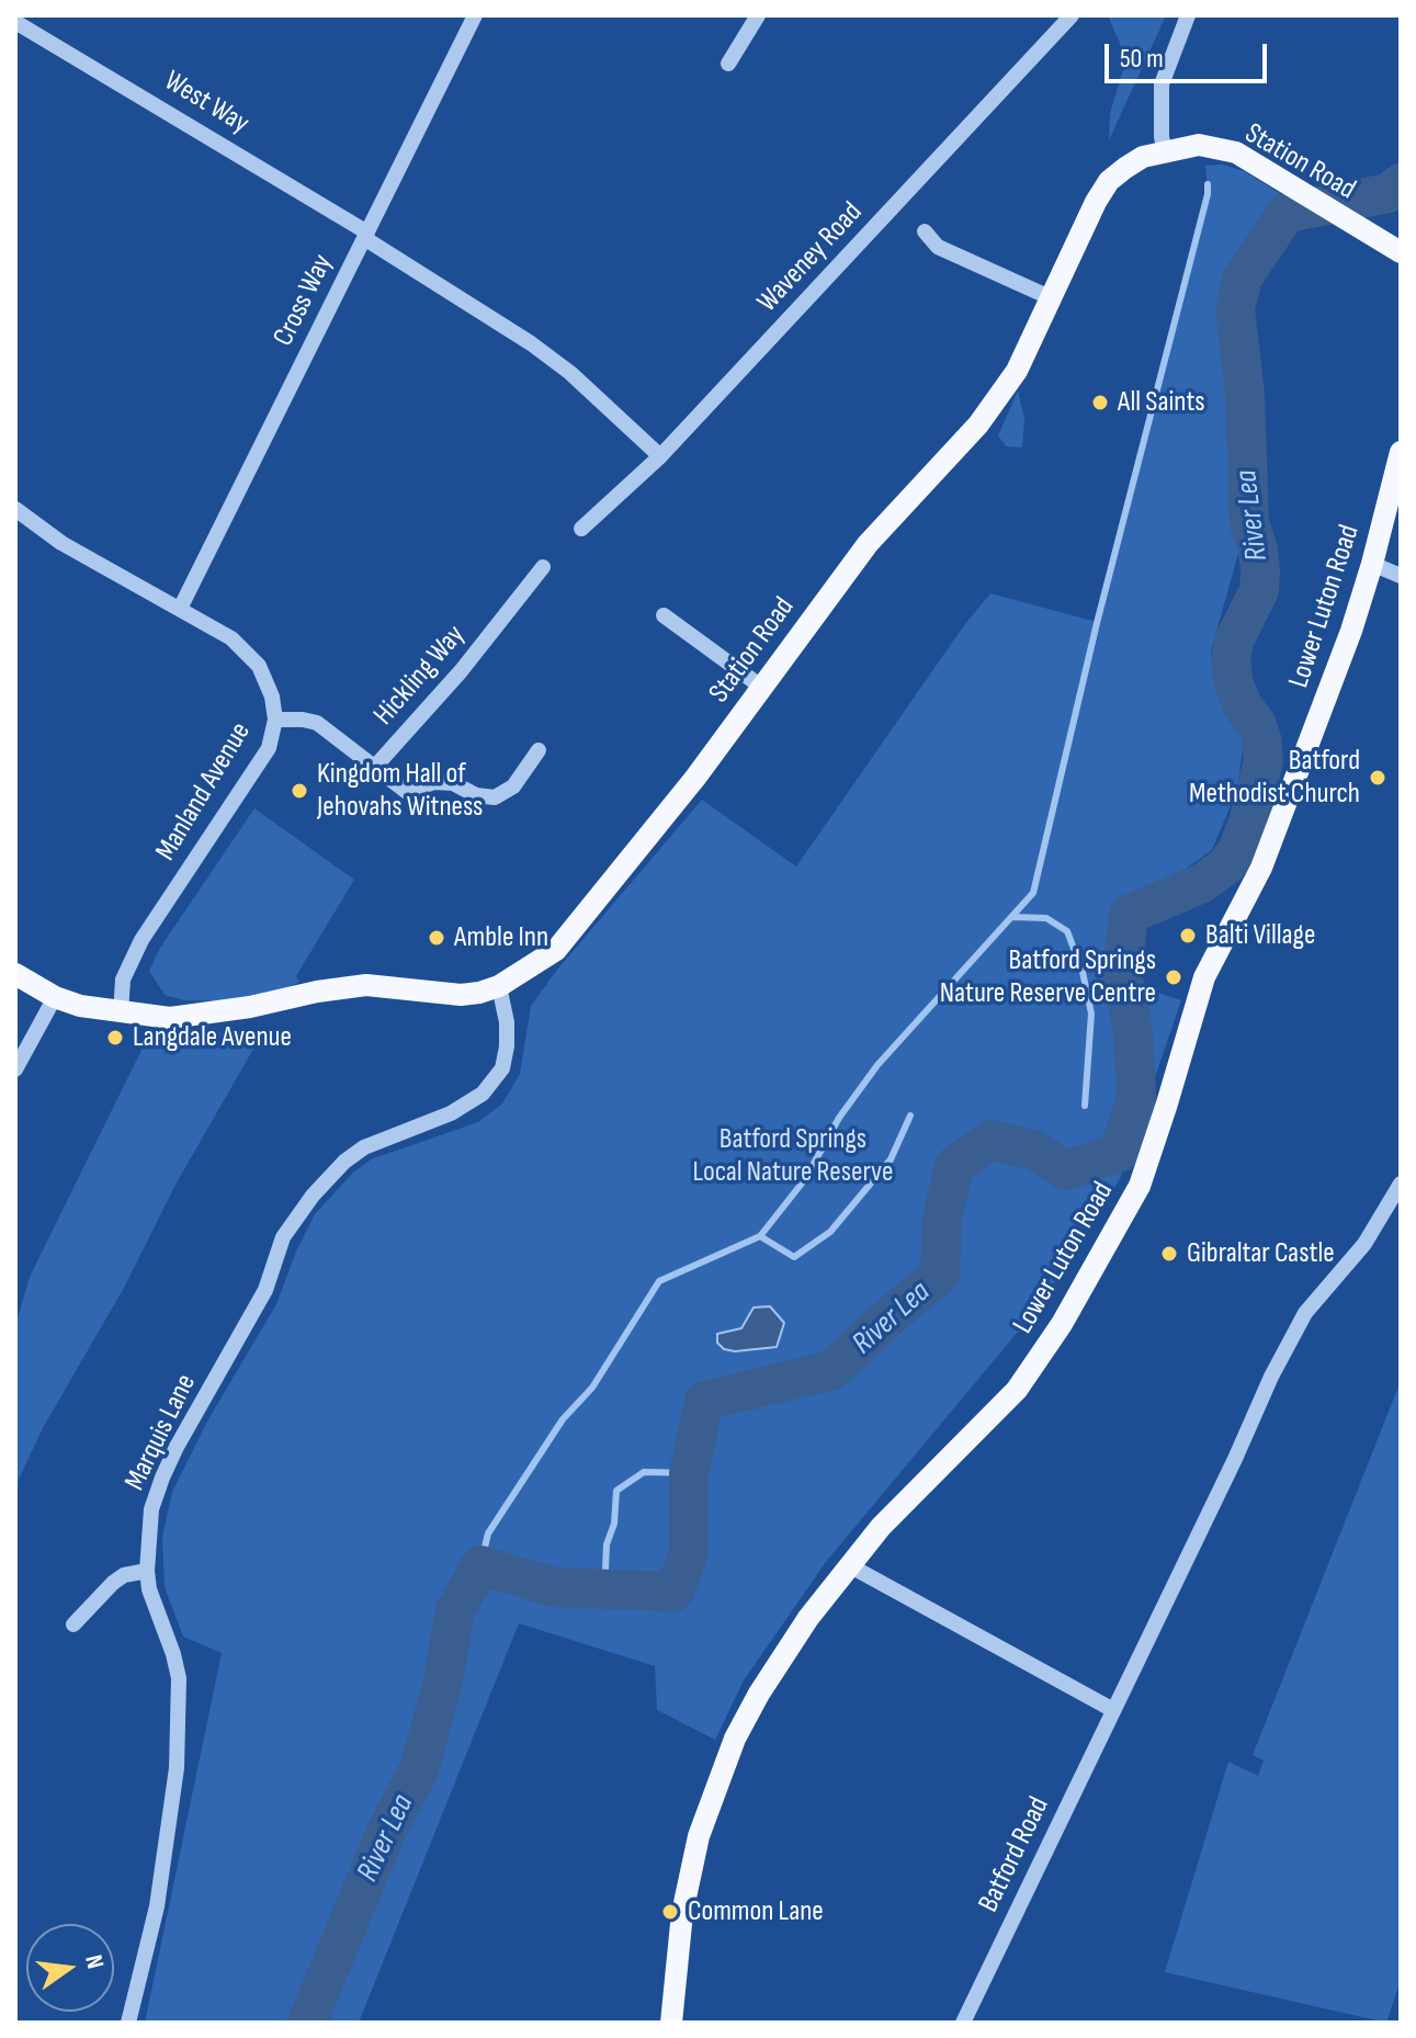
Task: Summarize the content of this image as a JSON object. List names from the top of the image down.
{
  "streets": {
    "main road": ["Station Road", "Lower Luton Road"],
    "street": [
      "West Way",
      "Waveney Road",
      "Cross Way",
      "Hickling Way",
      "Manland Avenue",
      "Marquis Lane",
      "Batford Road"
    ]
  },
  "crossings": [
    ["West Way", "Waveney Road"],
    ["West Way", "Cross Way"],
    ["Station Road", "Manland Avenue"],
    ["Station Road", "Marquis Lane"],
    ["Cross Way", "Manland Avenue"],
    ["Hickling Way", "Manland Avenue"]
  ],
  "water": ["River Lea"],
  "parks": ["Batford Springs Local Nature Reserve"],
  "places": [
    "All Saints",
    "Batford Methodist Church",
    "Kingdom Hall of Jehovahs Witness",
    "Balti Village",
    "Amble Inn",
    "Batford Springs Nature Reserve Centre",
    "Langdale Avenue",
    "Gibraltar Castle",
    "Common Lane"
  ],
  "scale_bar": "50 m",
  "north": "right"
}
